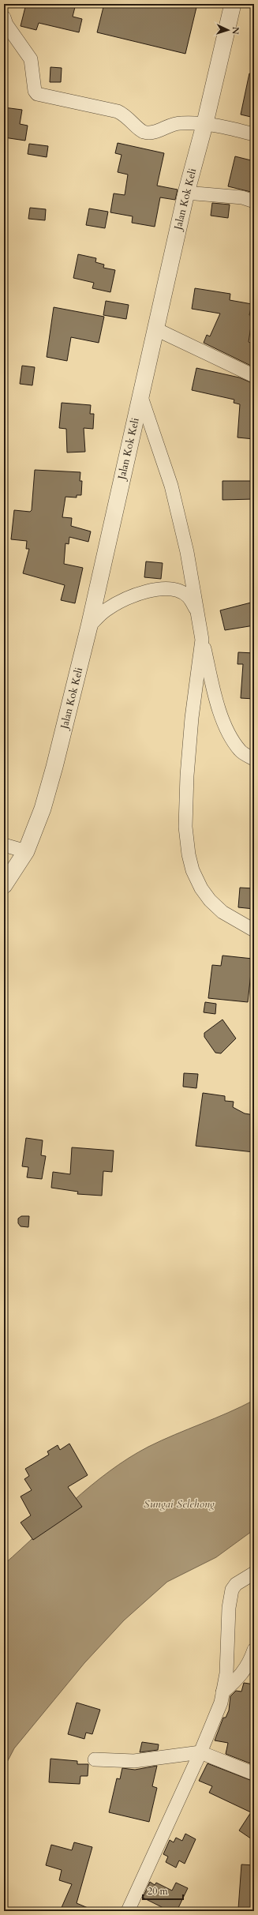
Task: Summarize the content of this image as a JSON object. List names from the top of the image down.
{
  "streets": {
    "street": ["Jalan Kok Keli"]
  },
  "water": ["Sungai Selehong"],
  "scale_bar": "20 m",
  "north": "right"
}
